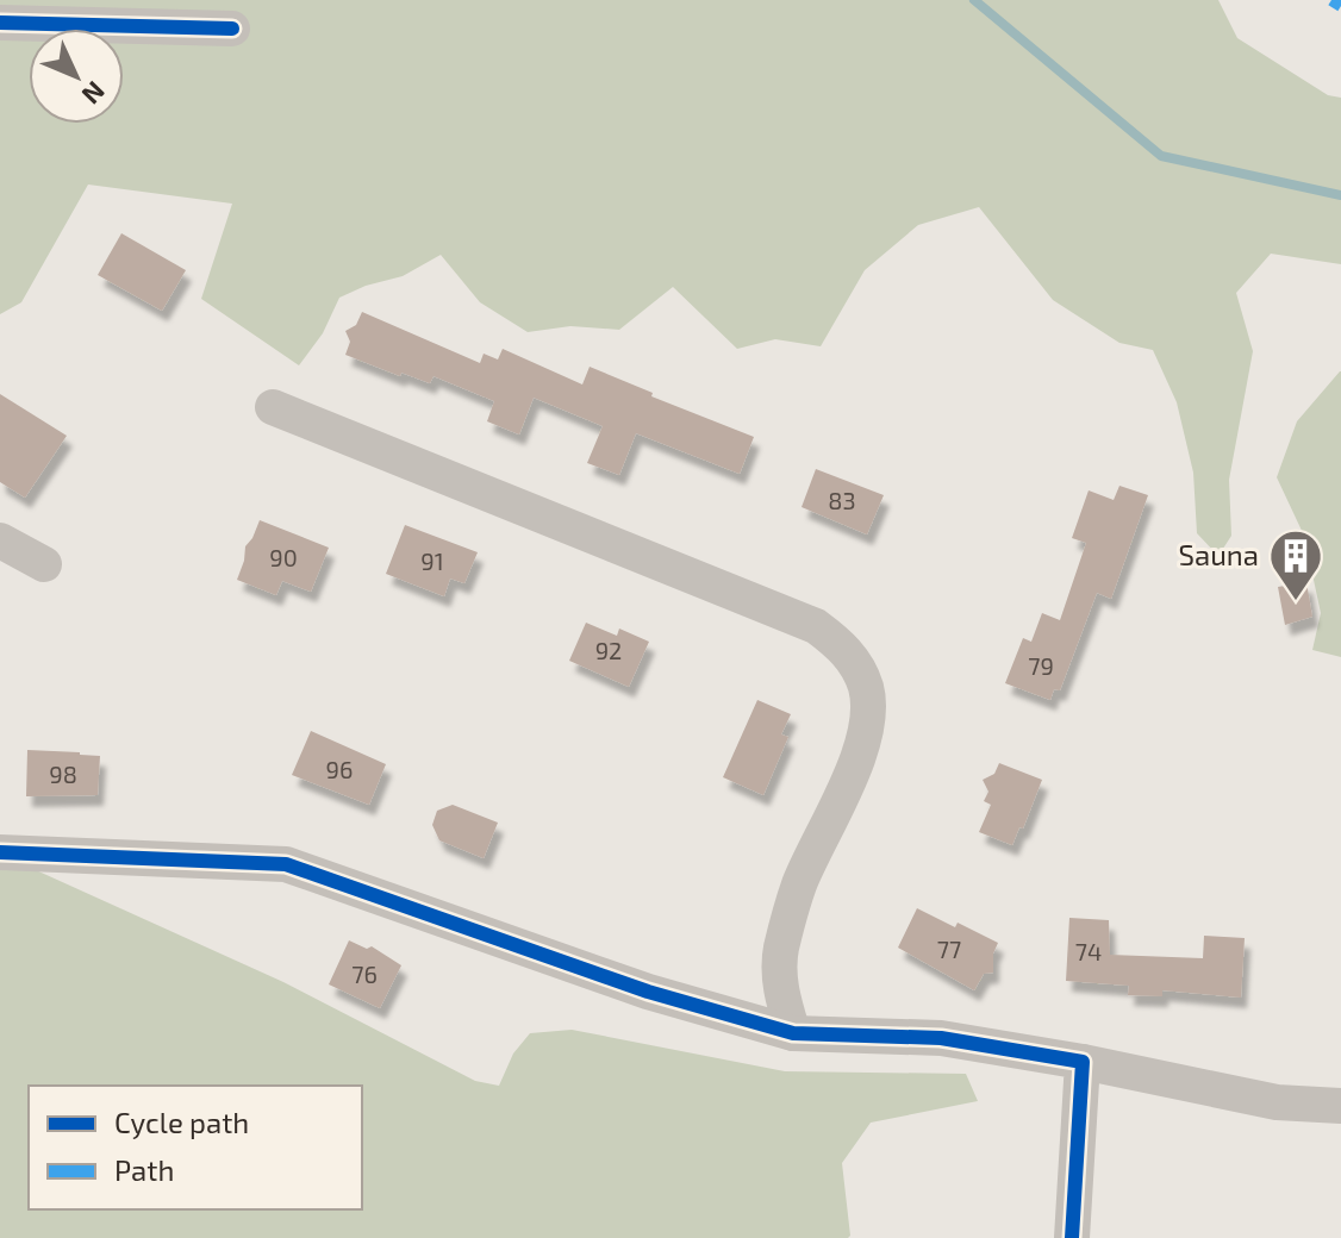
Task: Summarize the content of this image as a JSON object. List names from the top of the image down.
{
  "places": {
    "building": ["Sauna"]
  },
  "house_numbers": [
    "83",
    "90",
    "91",
    "92",
    "79",
    "96",
    "98",
    "77",
    "74",
    "76"
  ],
  "legend": ["Cycle path", "Path"],
  "north": "bottom right"
}
